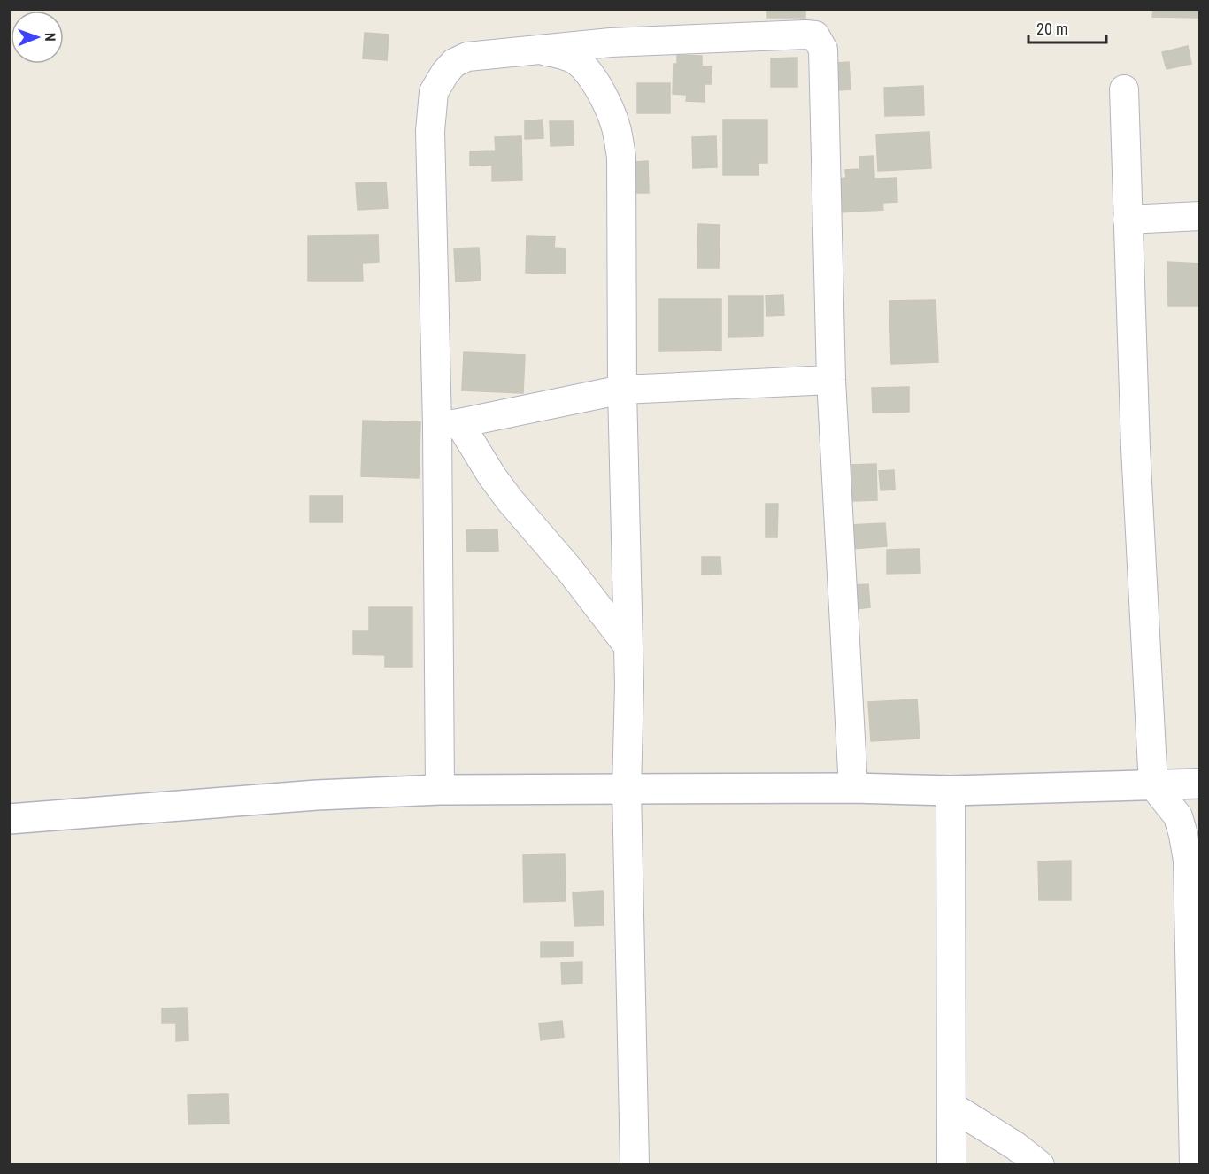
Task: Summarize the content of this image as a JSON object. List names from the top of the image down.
{
  "scale_bar": "20 m",
  "north": "right"
}
